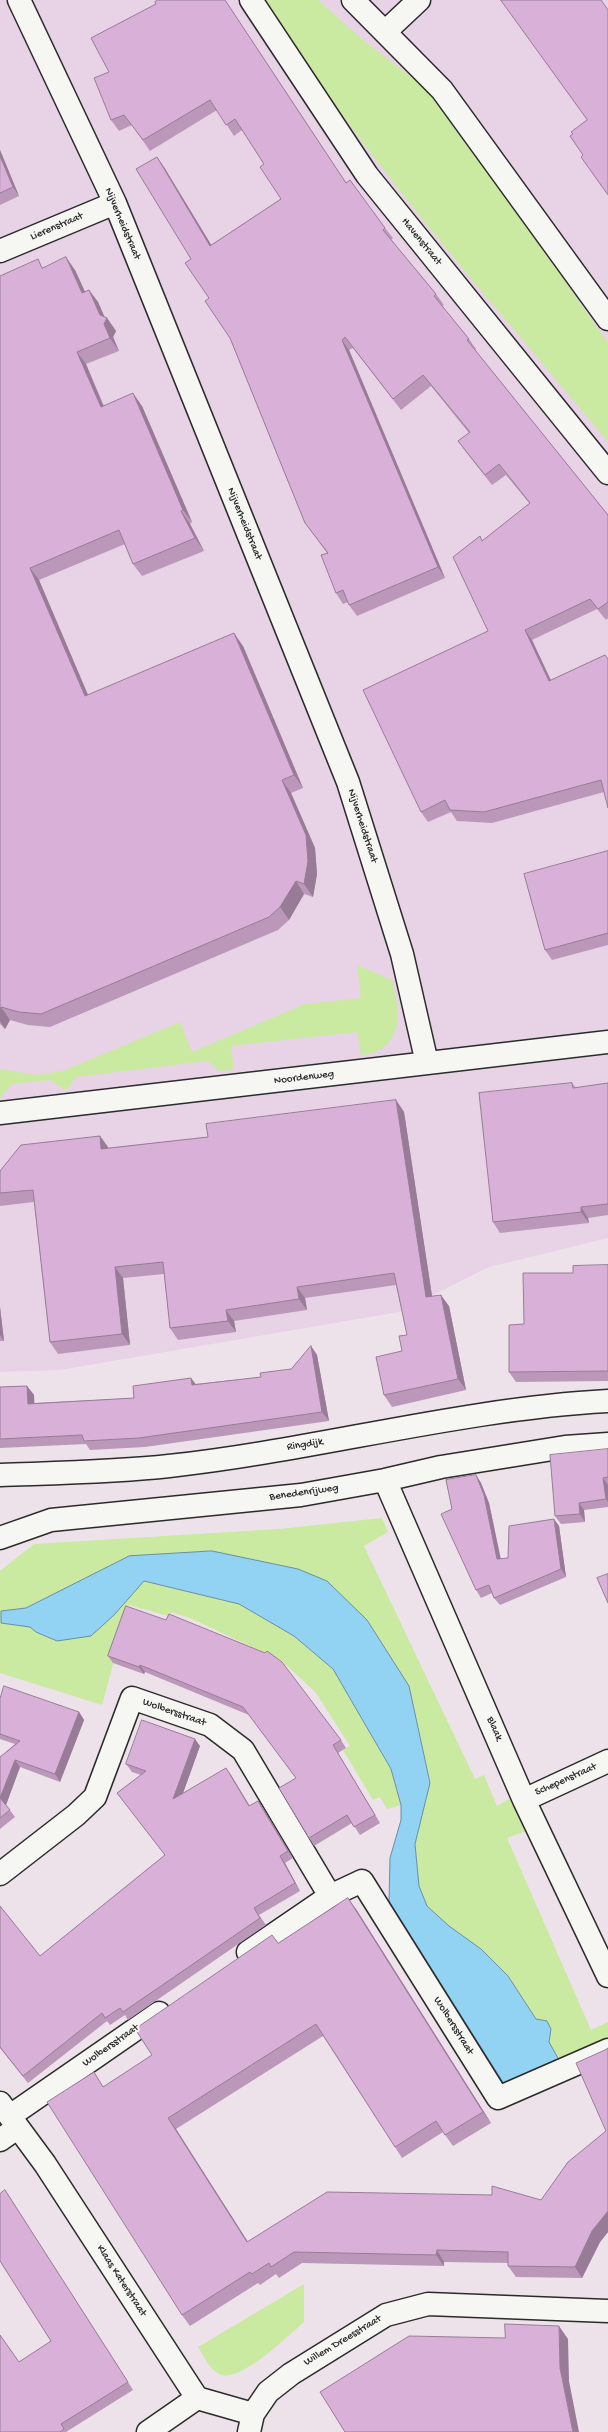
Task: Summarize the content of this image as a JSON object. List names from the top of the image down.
{
  "streets": {
    "street": [
      "Nijverheidstraat",
      "Lierenstraat",
      "Havenstraat",
      "Noordenweg",
      "Ringdijk",
      "Benedenrijweg",
      "Wolbersstraat",
      "Blaak",
      "Schepenstraat",
      "Klaas Katerstraat",
      "Willem Dreesstraat"
    ]
  },
  "crossings": [
    ["Nijverheidstraat", "Lierenstraat"],
    ["Nijverheidstraat", "Noordenweg"],
    ["Benedenrijweg", "Blaak"],
    ["Wolbersstraat", "Klaas Katerstraat"],
    ["Blaak", "Schepenstraat"]
  ]
}
